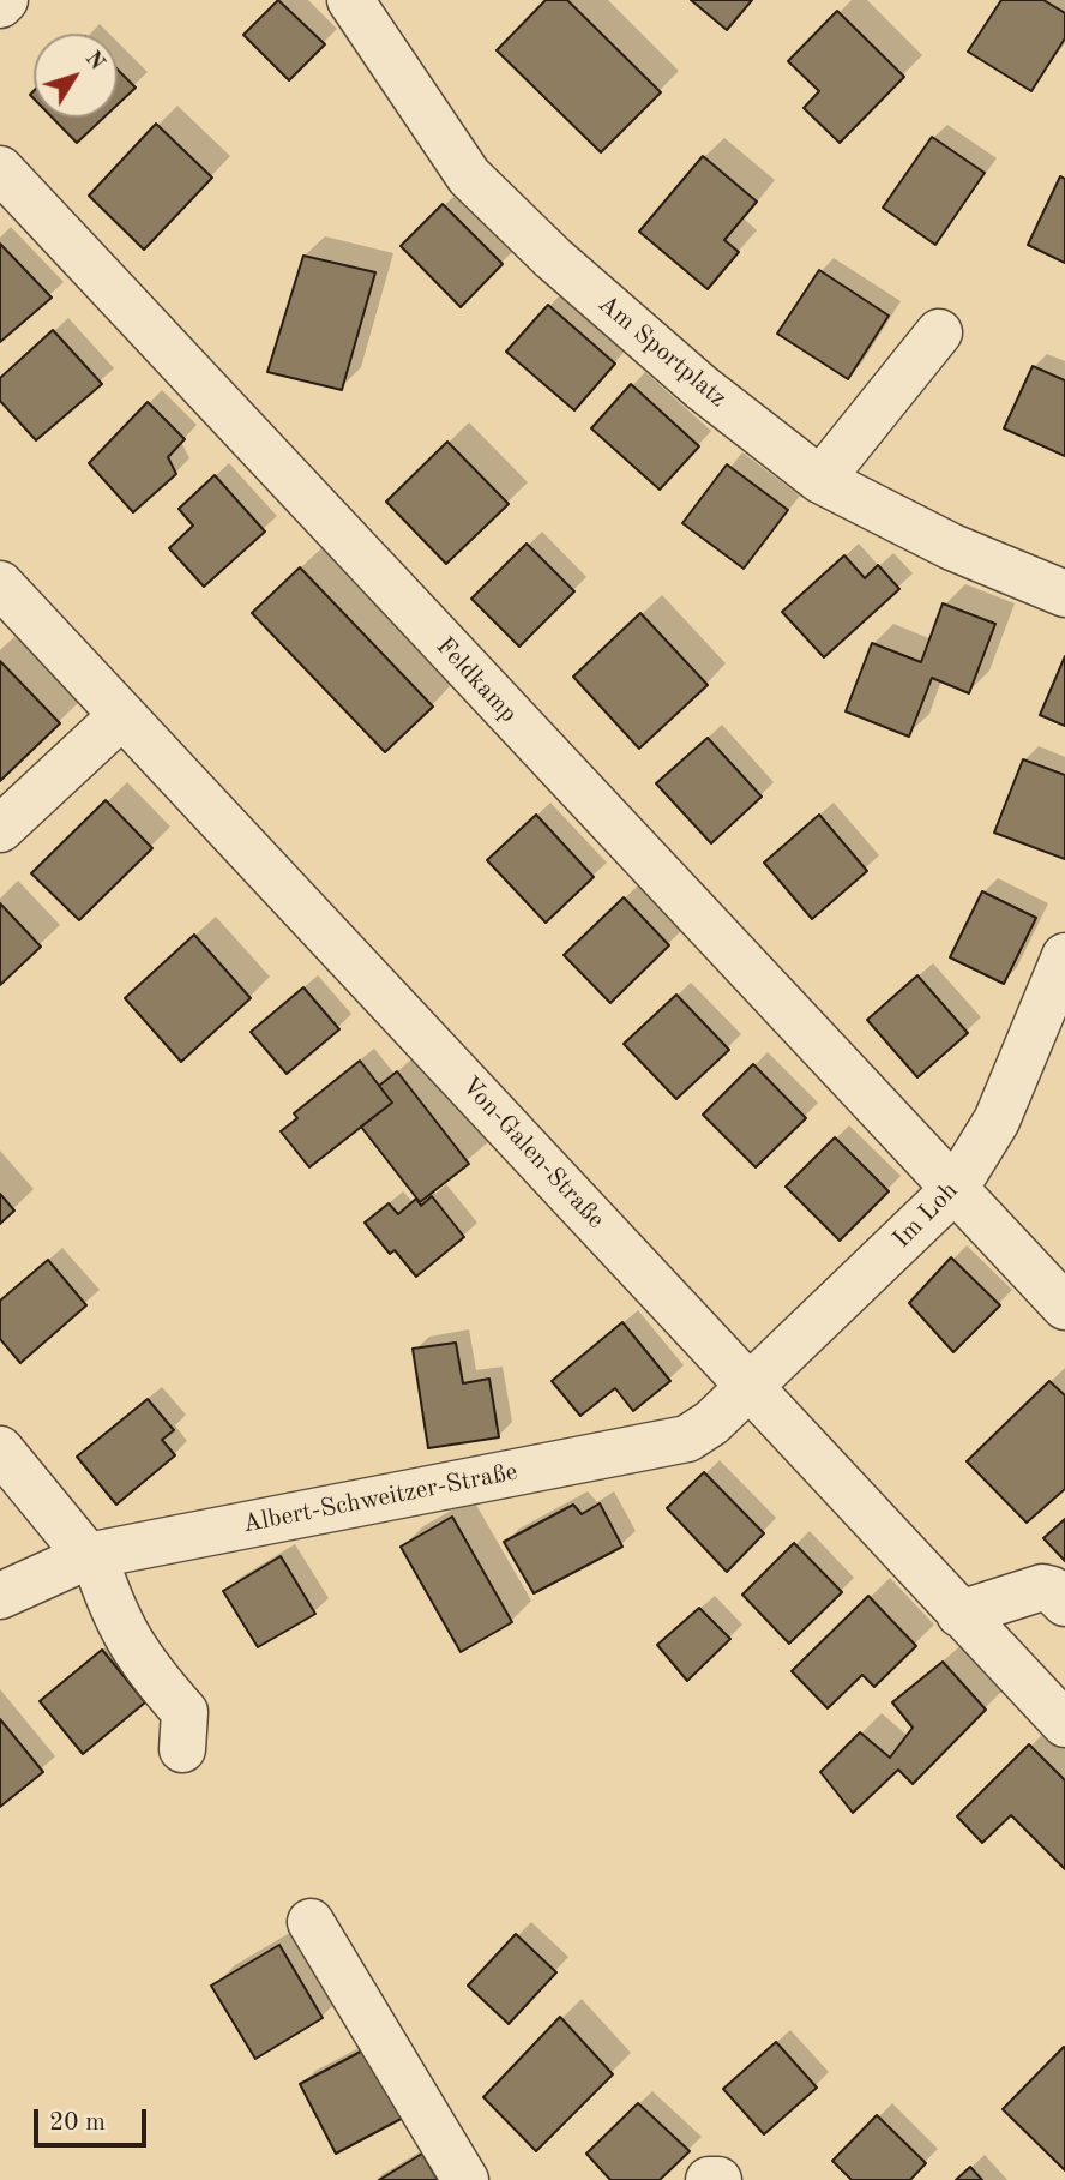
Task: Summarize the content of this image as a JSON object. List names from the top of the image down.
{
  "streets": {
    "street": [
      "Am Sportplatz",
      "Feldkamp",
      "Von-Galen-Straße",
      "Im Loh",
      "Albert-Schweitzer-Straße"
    ]
  },
  "crossings": [
    ["Feldkamp", "Im Loh"],
    ["Von-Galen-Straße", "Im Loh"],
    ["Von-Galen-Straße", "Albert-Schweitzer-Straße"],
    ["Im Loh", "Albert-Schweitzer-Straße"]
  ],
  "scale_bar": "20 m",
  "north": "top right"
}
